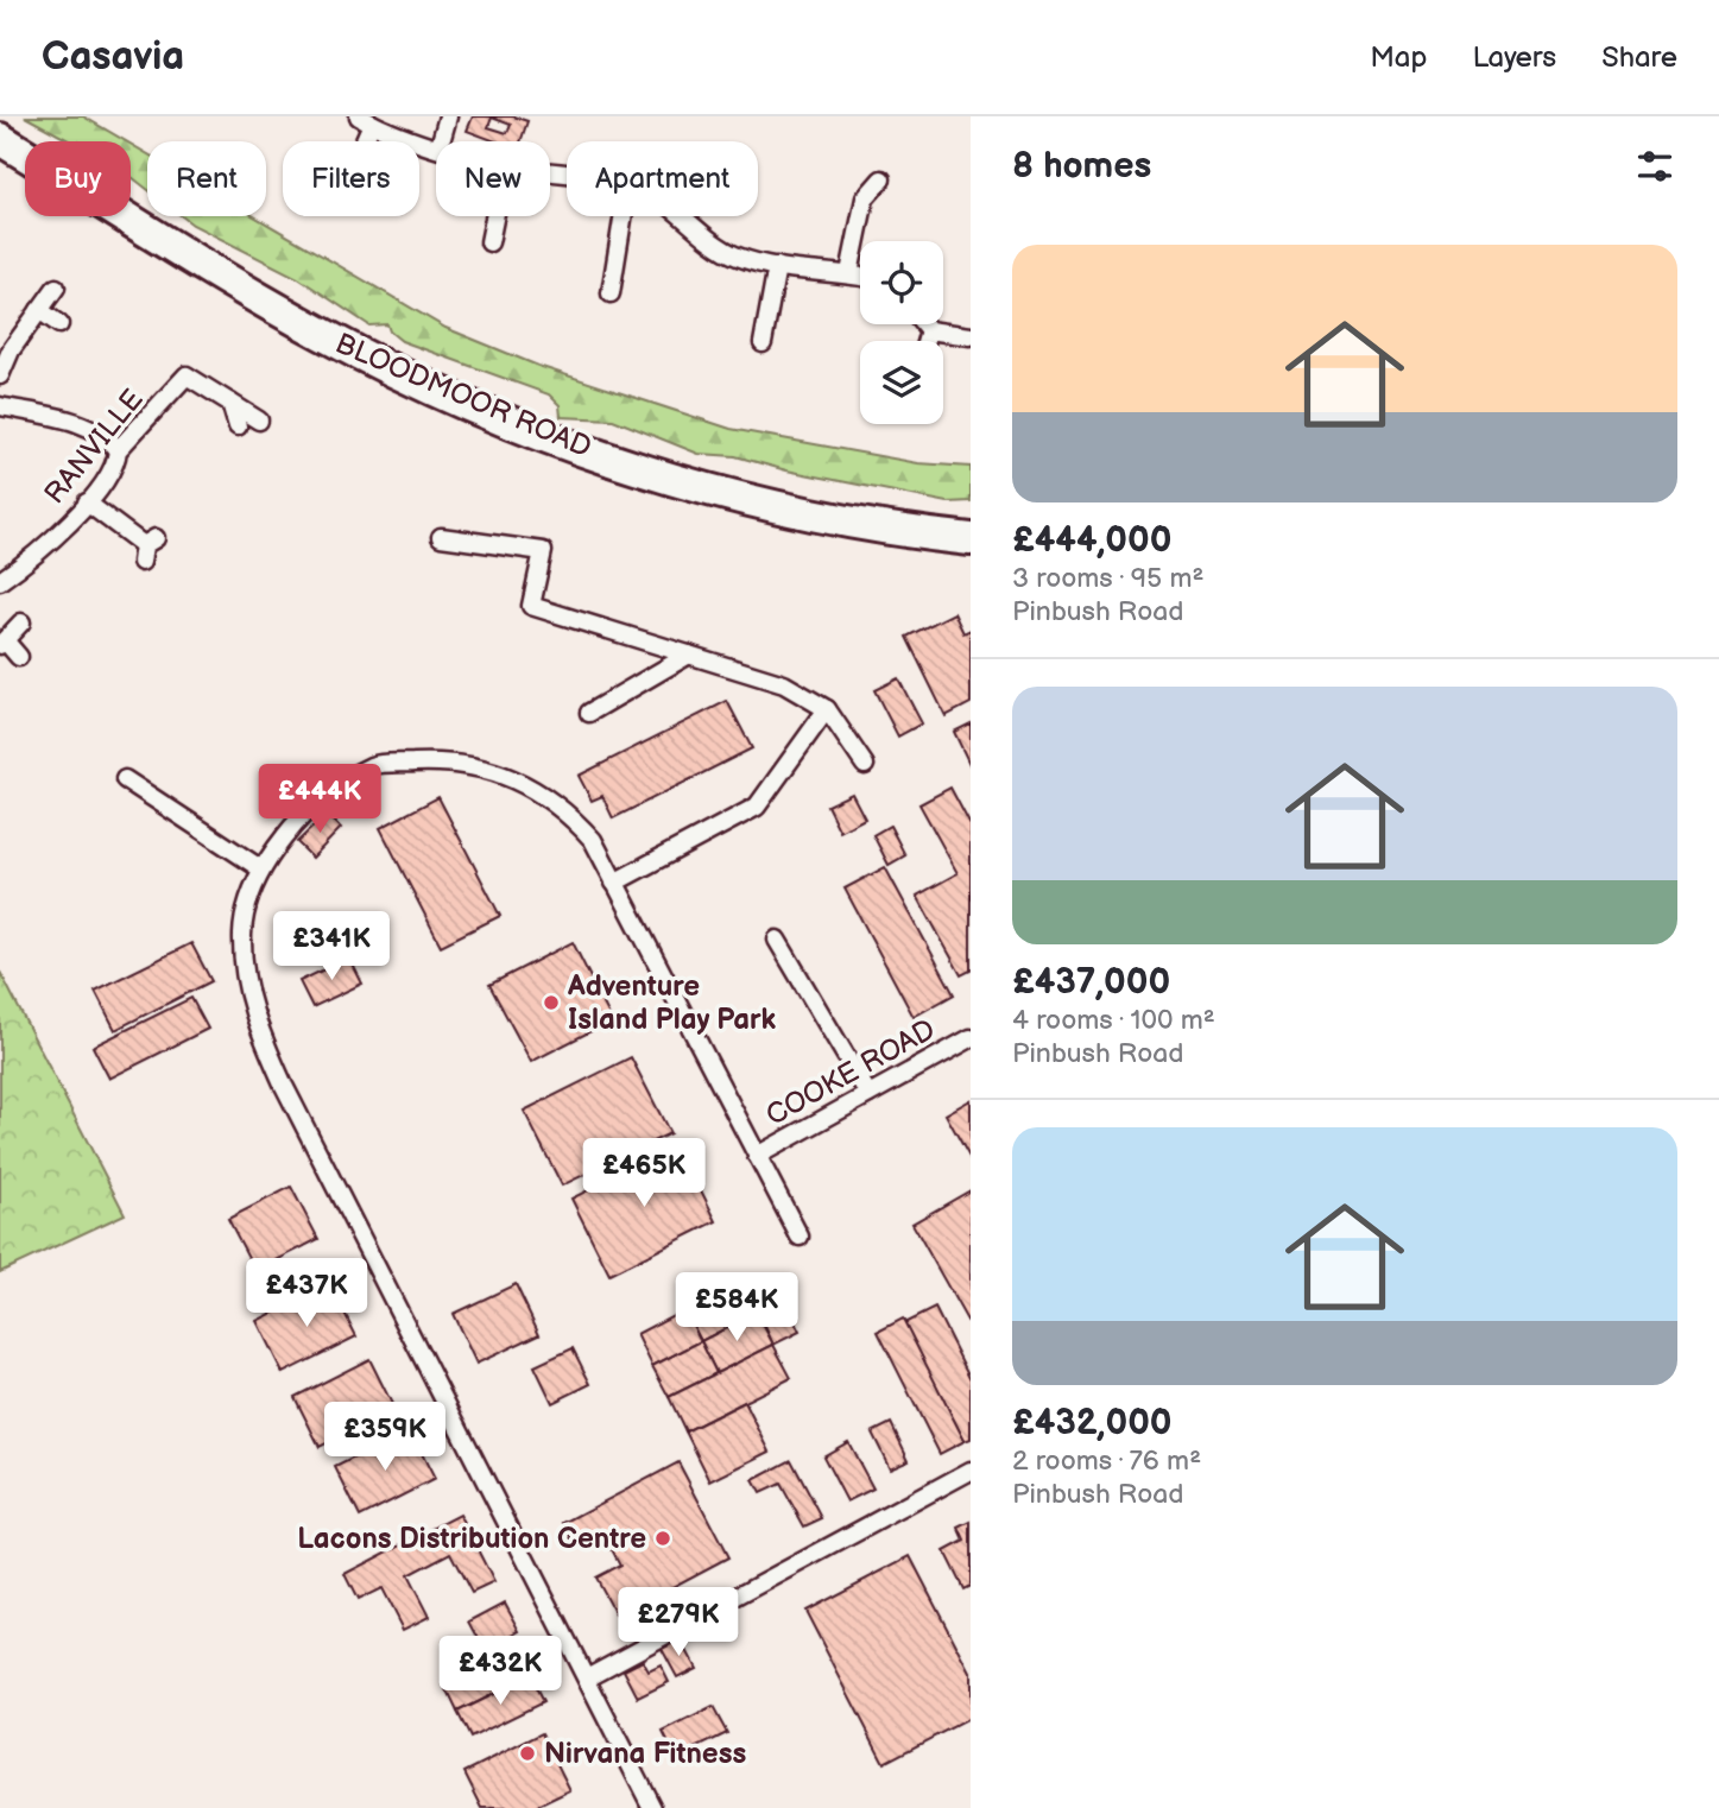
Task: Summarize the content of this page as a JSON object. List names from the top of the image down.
{
  "streets": {
    "highway": ["BLOODMOOR ROAD"],
    "street": ["RANVILLE", "COOKE ROAD"]
  },
  "places": ["Adventure Island Play Park", "Lacons Distribution Centre", "Nirvana Fitness"],
  "page": {
    "header": "Casavia",
    "nav": ["Map", "Layers", "Share"],
    "heading": "8 homes",
    "chip": [
      "Buy",
      "Rent",
      "Filters",
      "New",
      "Apartment"
    ],
    "list": [
      {
        "name": "£444,000",
        "note": "3 rooms · 95 m² · Pinbush Road"
      },
      {
        "name": "£437,000",
        "note": "4 rooms · 100 m² · Pinbush Road"
      },
      {
        "name": "£432,000",
        "note": "2 rooms · 76 m² · Pinbush Road"
      }
    ],
    "price": [
      "£444K",
      "£341K",
      "£465K",
      "£437K",
      "£584K",
      "£359K",
      "£279K",
      "£432K"
    ]
  }
}
